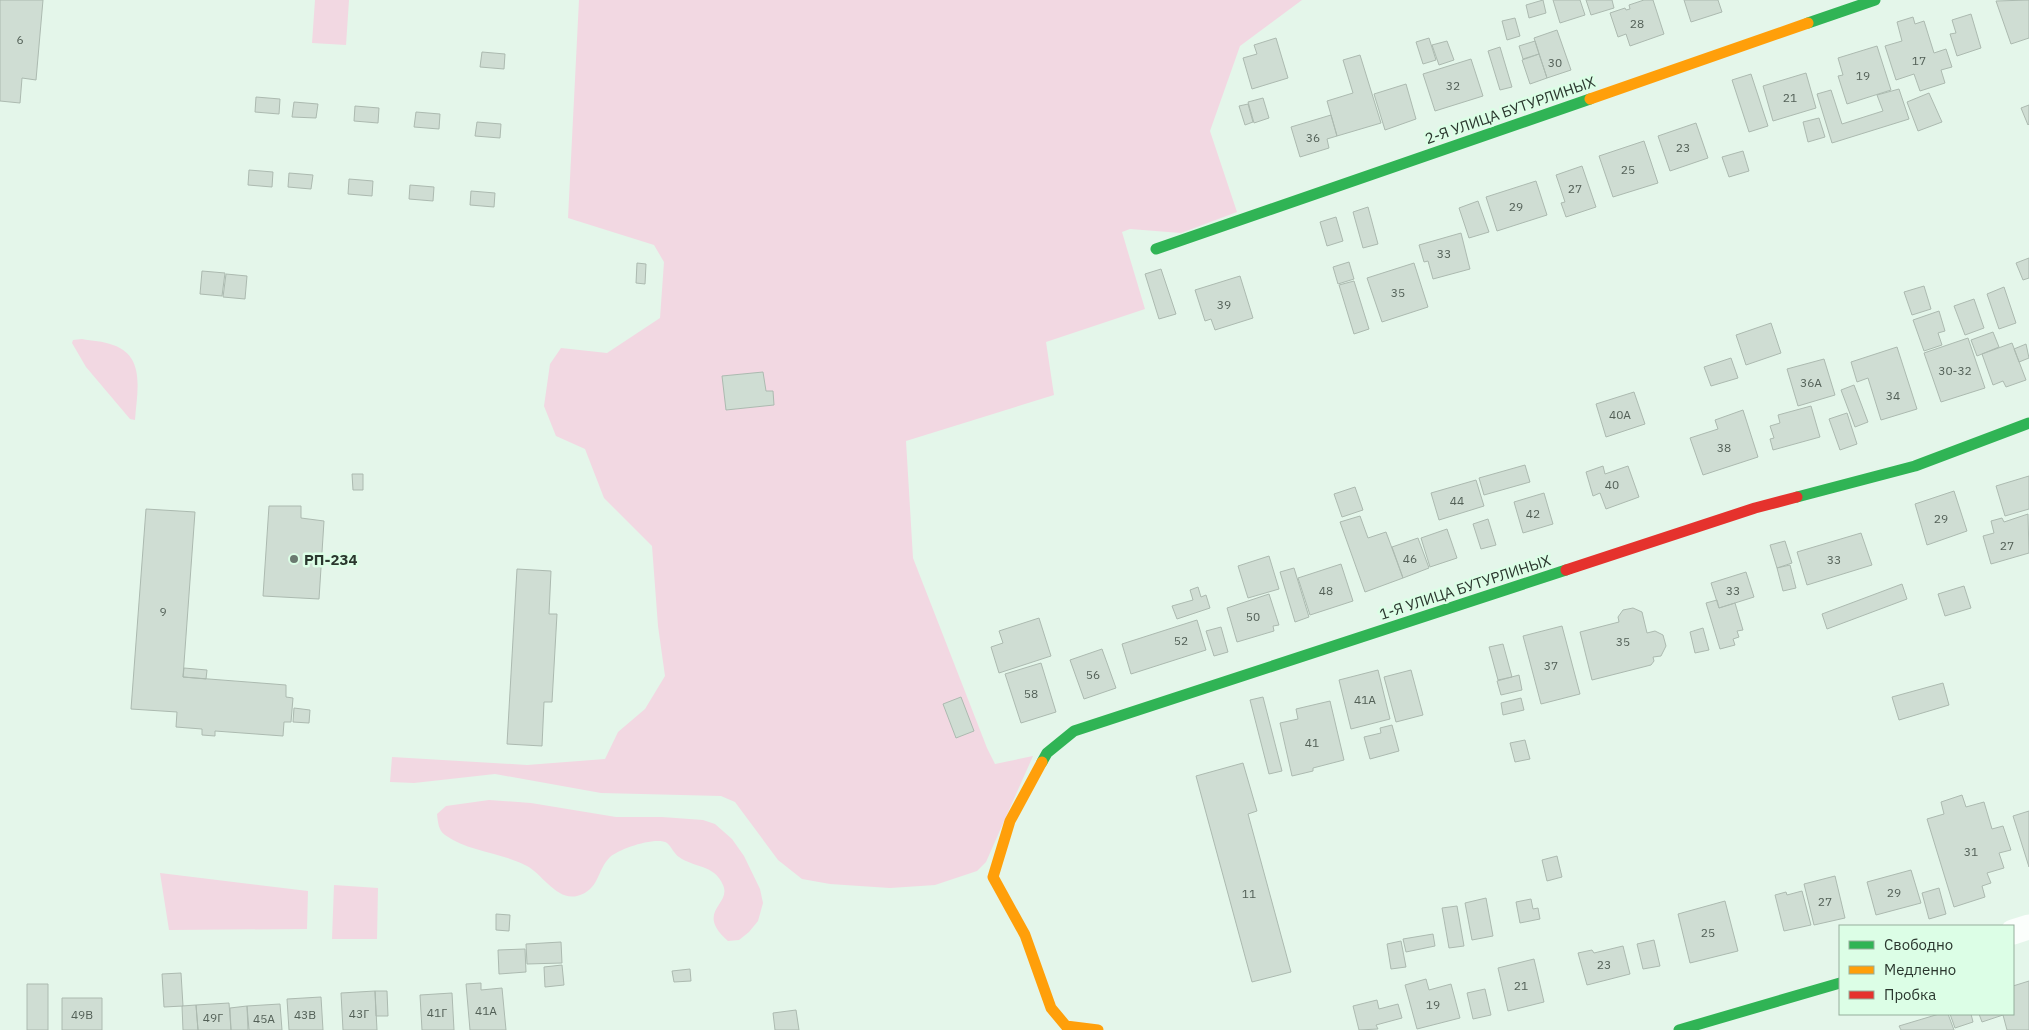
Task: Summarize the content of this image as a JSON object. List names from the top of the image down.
{
  "streets": {
    "street": ["2-Я УЛИЦА БУТУРЛИНЫХ", "1-Я УЛИЦА БУТУРЛИНЫХ"]
  },
  "places": ["РП-234"],
  "house_numbers": [
    "28",
    "6",
    "17",
    "30",
    "19",
    "32",
    "21",
    "36",
    "23",
    "25",
    "27",
    "29",
    "33",
    "35",
    "39",
    "30-32",
    "36А",
    "34",
    "40А",
    "38",
    "40",
    "44",
    "42",
    "29",
    "27",
    "46",
    "33",
    "48",
    "33",
    "9",
    "50",
    "52",
    "35",
    "37",
    "56",
    "58",
    "41А",
    "41",
    "31",
    "29",
    "11",
    "27",
    "25",
    "23",
    "21",
    "19",
    "41А",
    "41Г",
    "43Г",
    "49В",
    "43В",
    "49Г",
    "45А"
  ],
  "legend": ["Свободно", "Медленно", "Пробка"]
}
